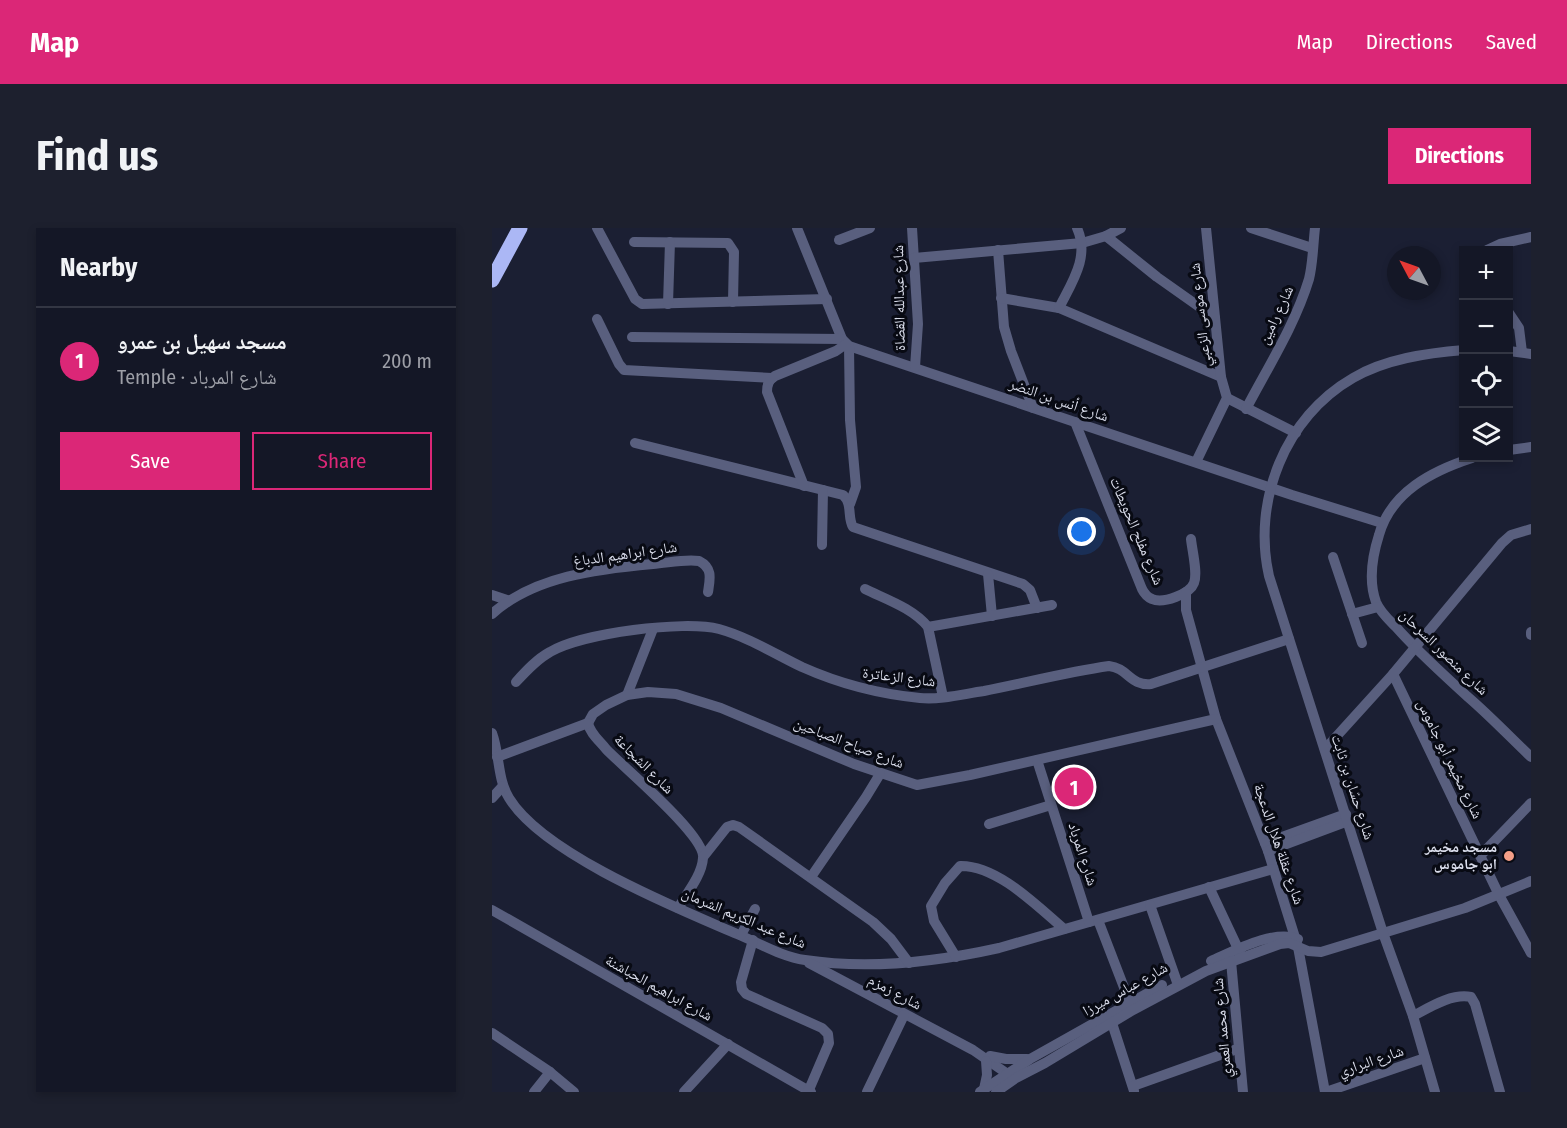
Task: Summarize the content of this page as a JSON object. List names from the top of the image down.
{
  "streets": {
    "street": [
      "شارع عبدالله القضاة",
      "شارع موسى الزعبي",
      "شارع رامين",
      "شارع أنس بن النضر",
      "شارع مفلح الحويطات",
      "شارع ابراهيم الدباغ",
      "شارع منصور السرحان",
      "شارع الزعاترة",
      "شارع صياح الصباحين",
      "شارع مخيمر أبو جاموس",
      "شارع الشجاعة",
      "شارع حسّان بن ثابت",
      "شارع عقلة هلال الدعجة",
      "شارع المرباد",
      "شارع عبد الكريم الشرمان",
      "شارع ابراهيم الحباشنة",
      "شارع عباس ميرزا",
      "شارع زمزم",
      "شارع محمد العمري",
      "شارع البراري"
    ]
  },
  "crossings": [
    ["شارع عبدالله القضاة", "شارع أنس بن النضر"],
    ["شارع أنس بن النضر", "شارع مفلح الحويطات"],
    ["شارع أنس بن النضر", "شارع منصور السرحان"],
    ["شارع أنس بن النضر", "شارع حسّان بن ثابت"],
    ["شارع مفلح الحويطات", "شارع عقلة هلال الدعجة"],
    ["شارع الزعاترة", "شارع حسّان بن ثابت"],
    ["شارع الزعاترة", "شارع عقلة هلال الدعجة"],
    ["شارع صياح الصباحين", "شارع الشجاعة"],
    ["شارع صياح الصباحين", "شارع عقلة هلال الدعجة"],
    ["شارع صياح الصباحين", "شارع المرباد"],
    ["شارع مخيمر أبو جاموس", "شارع عباس ميرزا"],
    ["شارع حسّان بن ثابت", "شارع عباس ميرزا"],
    ["شارع حسّان بن ثابت", "شارع البراري"],
    ["شارع عقلة هلال الدعجة", "شارع عبد الكريم الشرمان"],
    ["شارع عقلة هلال الدعجة", "شارع عباس ميرزا"],
    ["شارع عقلة هلال الدعجة", "شارع البراري"],
    ["شارع المرباد", "شارع عبد الكريم الشرمان"],
    ["شارع المرباد", "شارع عباس ميرزا"],
    ["شارع عبد الكريم الشرمان", "شارع زمزم"],
    ["شارع عباس ميرزا", "شارع زمزم"],
    ["شارع عباس ميرزا", "شارع محمد العمري"]
  ],
  "places": ["مسجد مخيمر ابو جاموس"],
  "north": "top left",
  "page": {
    "header": "Map",
    "nav": ["Map", "Directions", "Saved"],
    "buttons": [
      "Directions",
      ["Save", "Share"]
    ],
    "title": "Find us",
    "heading": "Nearby",
    "map_buttons": ["+", "−"],
    "list": [
      {
        "mark": "1",
        "name": "مسجد سهيل بن عمرو",
        "note": "Temple · شارع المرباد",
        "value": "200 m"
      }
    ],
    "pins": "1"
  }
}
